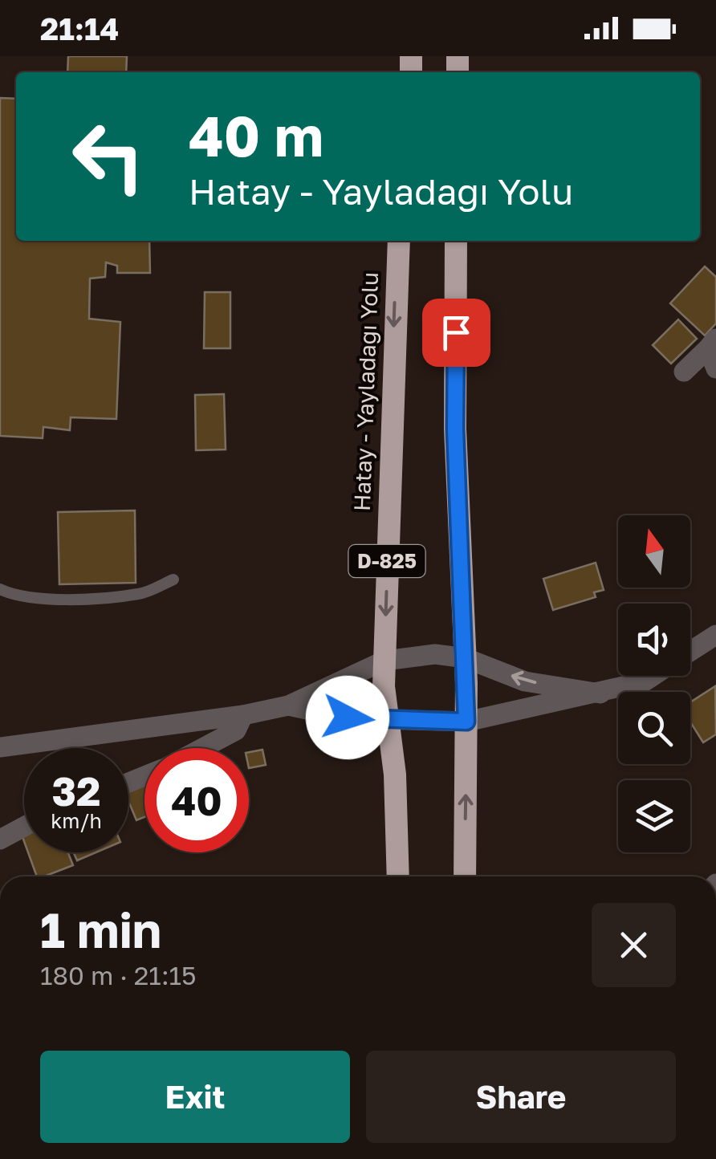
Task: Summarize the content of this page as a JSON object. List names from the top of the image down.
{
  "streets": {
    "highway": ["Hatay - Yayladağı Yolu", "D-825"]
  },
  "north": "top",
  "page": {
    "status": "21:14",
    "turn": ["40 m", "Hatay - Yayladağı Yolu"],
    "speed": "32 km/h",
    "limit": "40",
    "heading": ["1 min", "180 m · 21:15"],
    "buttons": ["Exit", "Share"]
  }
}
